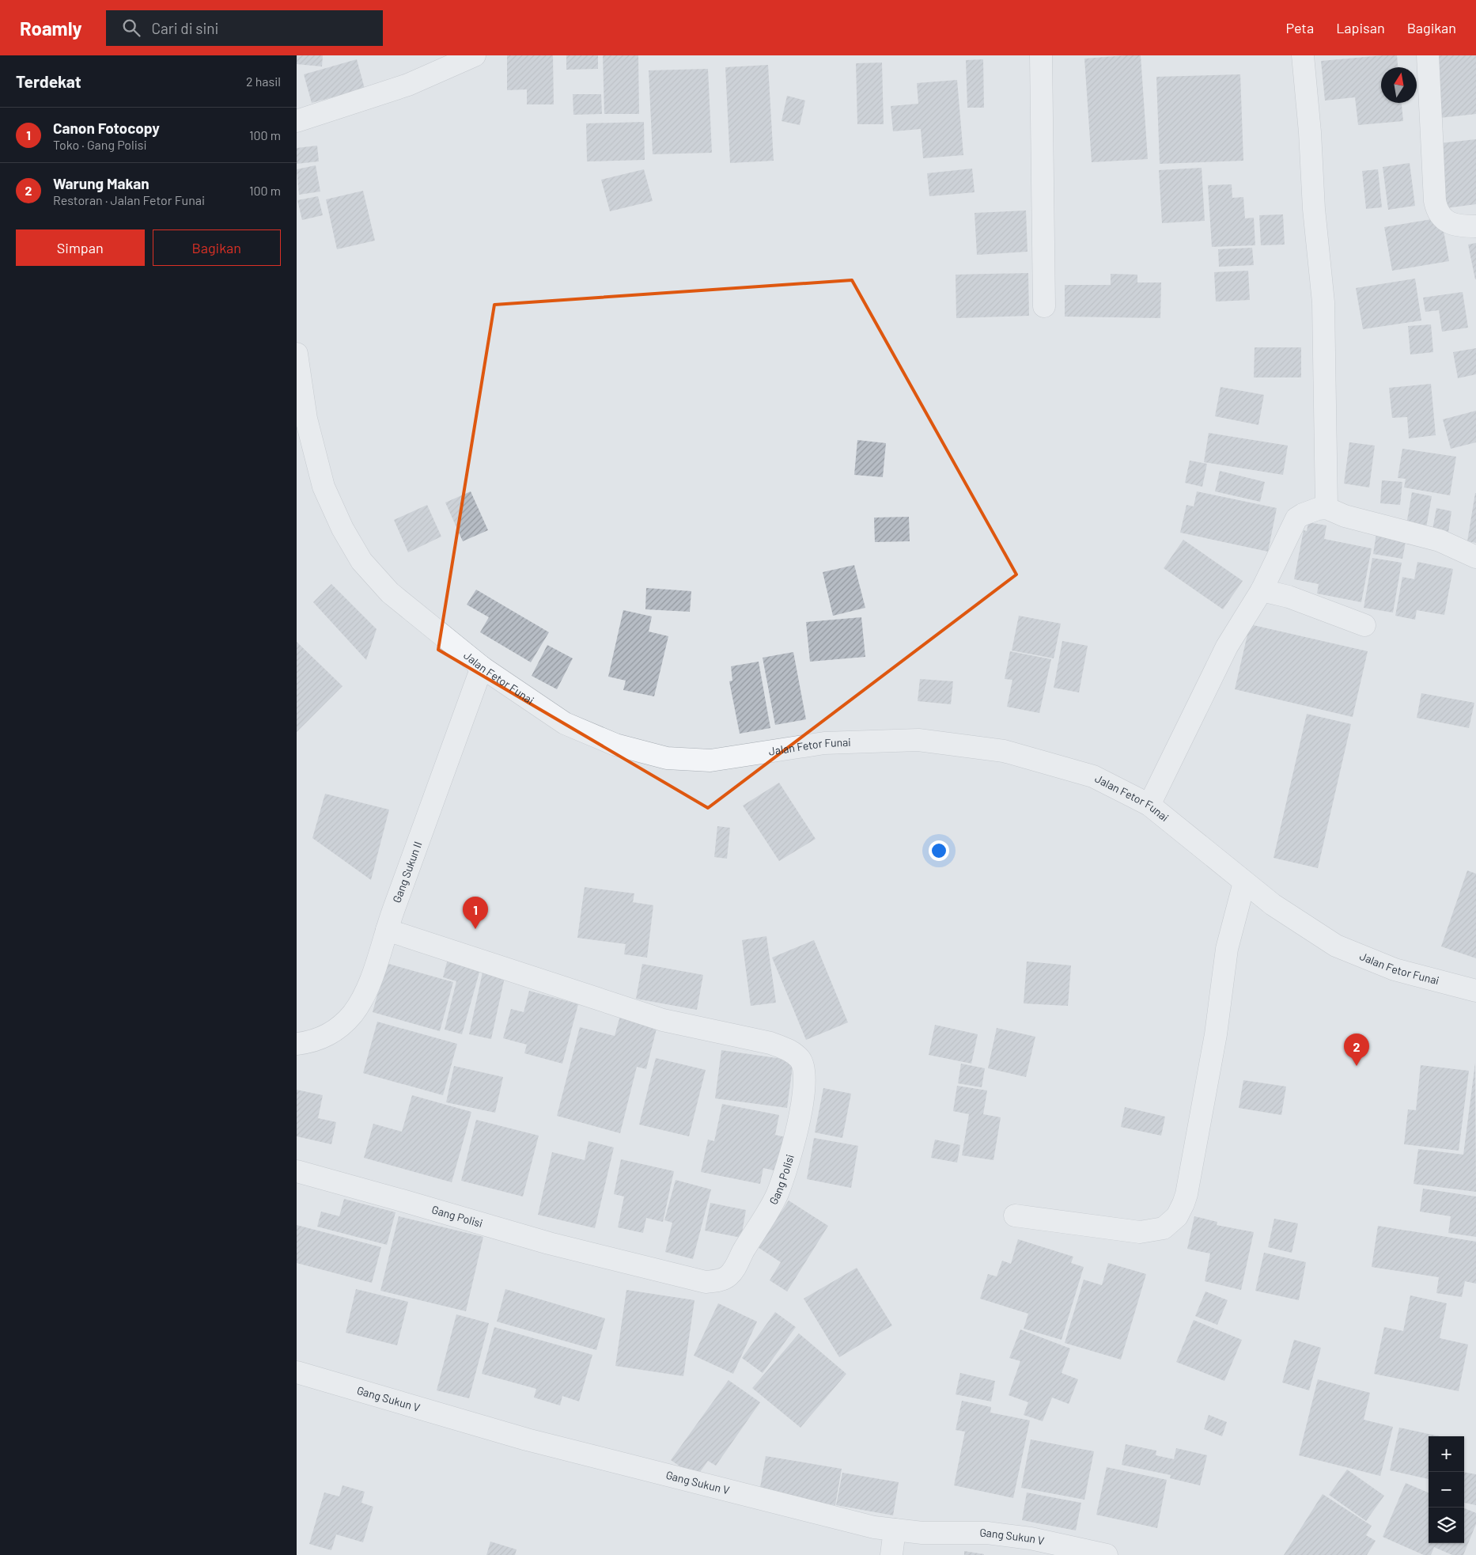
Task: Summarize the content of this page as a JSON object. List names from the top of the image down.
{
  "streets": {
    "street": [
      "Jalan Fetor Funai",
      "Gang Sukun II",
      "Gang Polisi",
      "Gang Sukun V"
    ]
  },
  "crossings": [
    ["Jalan Fetor Funai", "Gang Sukun II"],
    ["Gang Sukun II", "Gang Polisi"]
  ],
  "north": "top",
  "page": {
    "header": "Roamly",
    "search": "Cari di sini",
    "nav": ["Peta", "Lapisan", "Bagikan"],
    "heading": ["Terdekat", "2 hasil"],
    "list": [
      {
        "mark": "1",
        "name": "Canon Fotocopy",
        "note": "Toko · Gang Polisi",
        "value": "100 m"
      },
      {
        "mark": "2",
        "name": "Warung Makan",
        "note": "Restoran · Jalan Fetor Funai",
        "value": "100 m"
      }
    ],
    "buttons": ["Simpan", "Bagikan"],
    "pins": ["1", "2"],
    "map_buttons": ["+", "−"]
  }
}
